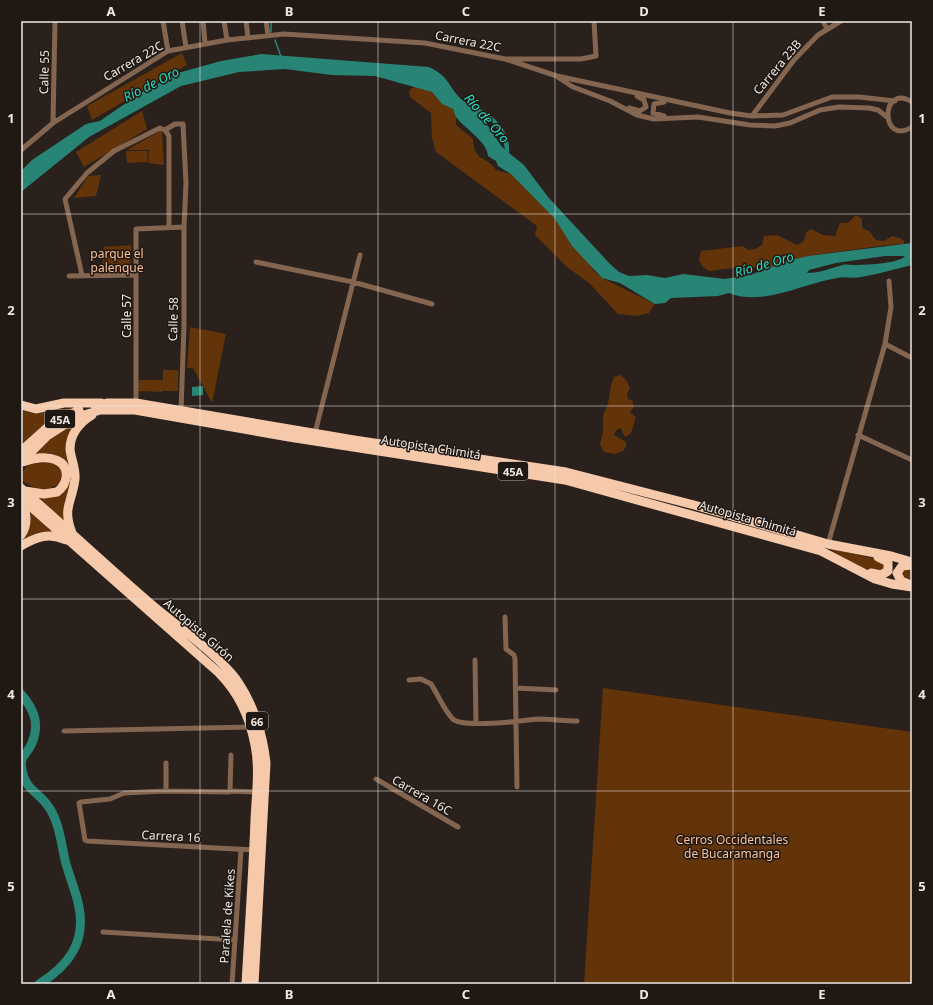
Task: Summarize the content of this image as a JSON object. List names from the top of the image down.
{
  "streets": {
    "highway": [
      "45A",
      "Autopista Chimitá",
      "Autopista Girón",
      "66"
    ],
    "street": [
      "Carrera 22C",
      "Carrera 23B",
      "Calle 55",
      "Calle 57",
      "Calle 58",
      "Carrera 16C",
      "Carrera 16",
      "Paralela de Kikes"
    ]
  },
  "crossings": [
    ["Carrera 22C", "Carrera 23B"],
    ["Carrera 22C", "Calle 55"],
    ["Calle 57", "Autopista Chimitá"],
    ["Calle 58", "Autopista Chimitá"],
    ["Autopista Girón", "Carrera 16"],
    ["Carrera 16", "Paralela de Kikes"]
  ],
  "water": ["Río de Oro"],
  "parks": ["parque el palenque", "Cerros Occidentales de Bucaramanga"],
  "grid": {
    "columns": [
      "A",
      "B",
      "C",
      "D",
      "E"
    ],
    "rows": [
      "1",
      "2",
      "3",
      "4",
      "5"
    ]
  }
}
